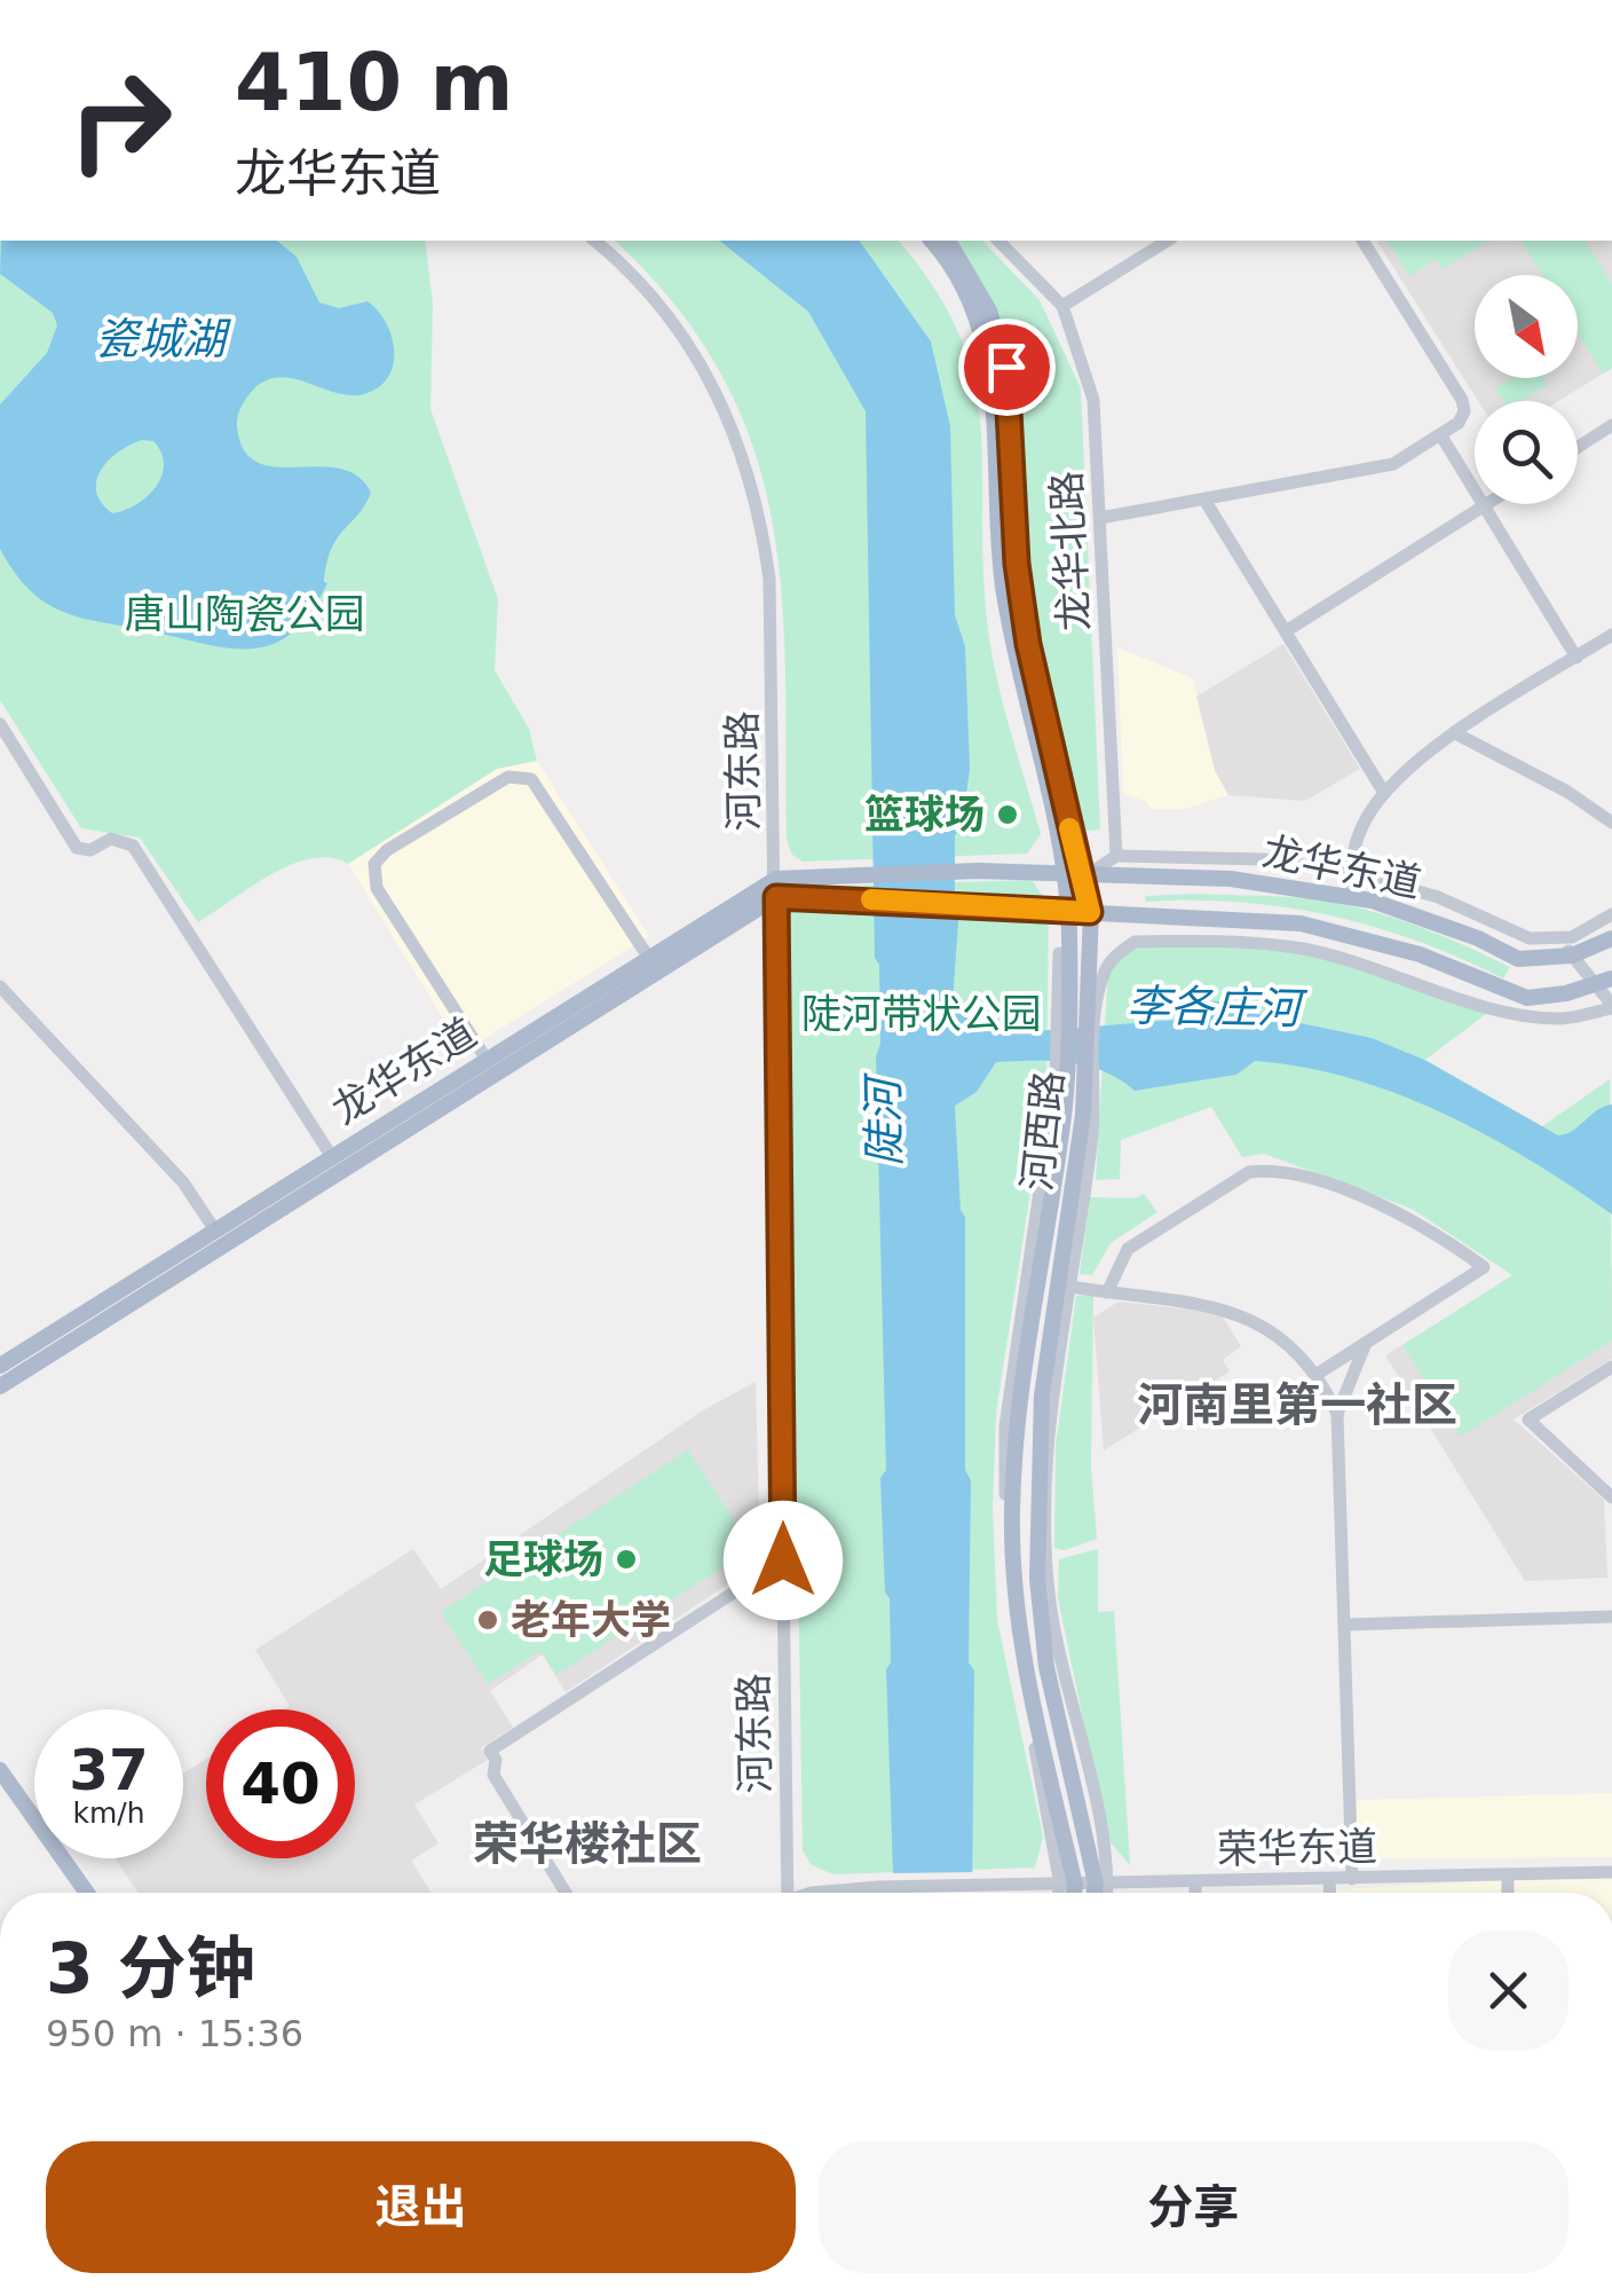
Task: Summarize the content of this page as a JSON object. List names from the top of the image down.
{
  "streets": {
    "main road": ["龙华东道", "河西路"],
    "street": ["龙华北路", "河东路", "荣华东道"]
  },
  "crossings": [
    ["河东路", "龙华东道"],
    ["龙华东道", "河西路"],
    ["河西路", "荣华东道"]
  ],
  "districts": ["河南里第一社区", "荣华楼社区"],
  "water": ["瓷城湖", "李各庄河", "陡河"],
  "parks": ["唐山陶瓷公园", "陡河带状公园"],
  "places": ["篮球场", "足球场", "老年大学"],
  "north": "bottom right",
  "page": {
    "turn": ["410 m", "龙华东道"],
    "speed": "37 km/h",
    "limit": "40",
    "heading": ["3 分钟", "950 m · 15:36"],
    "buttons": ["退出", "分享"]
  }
}
